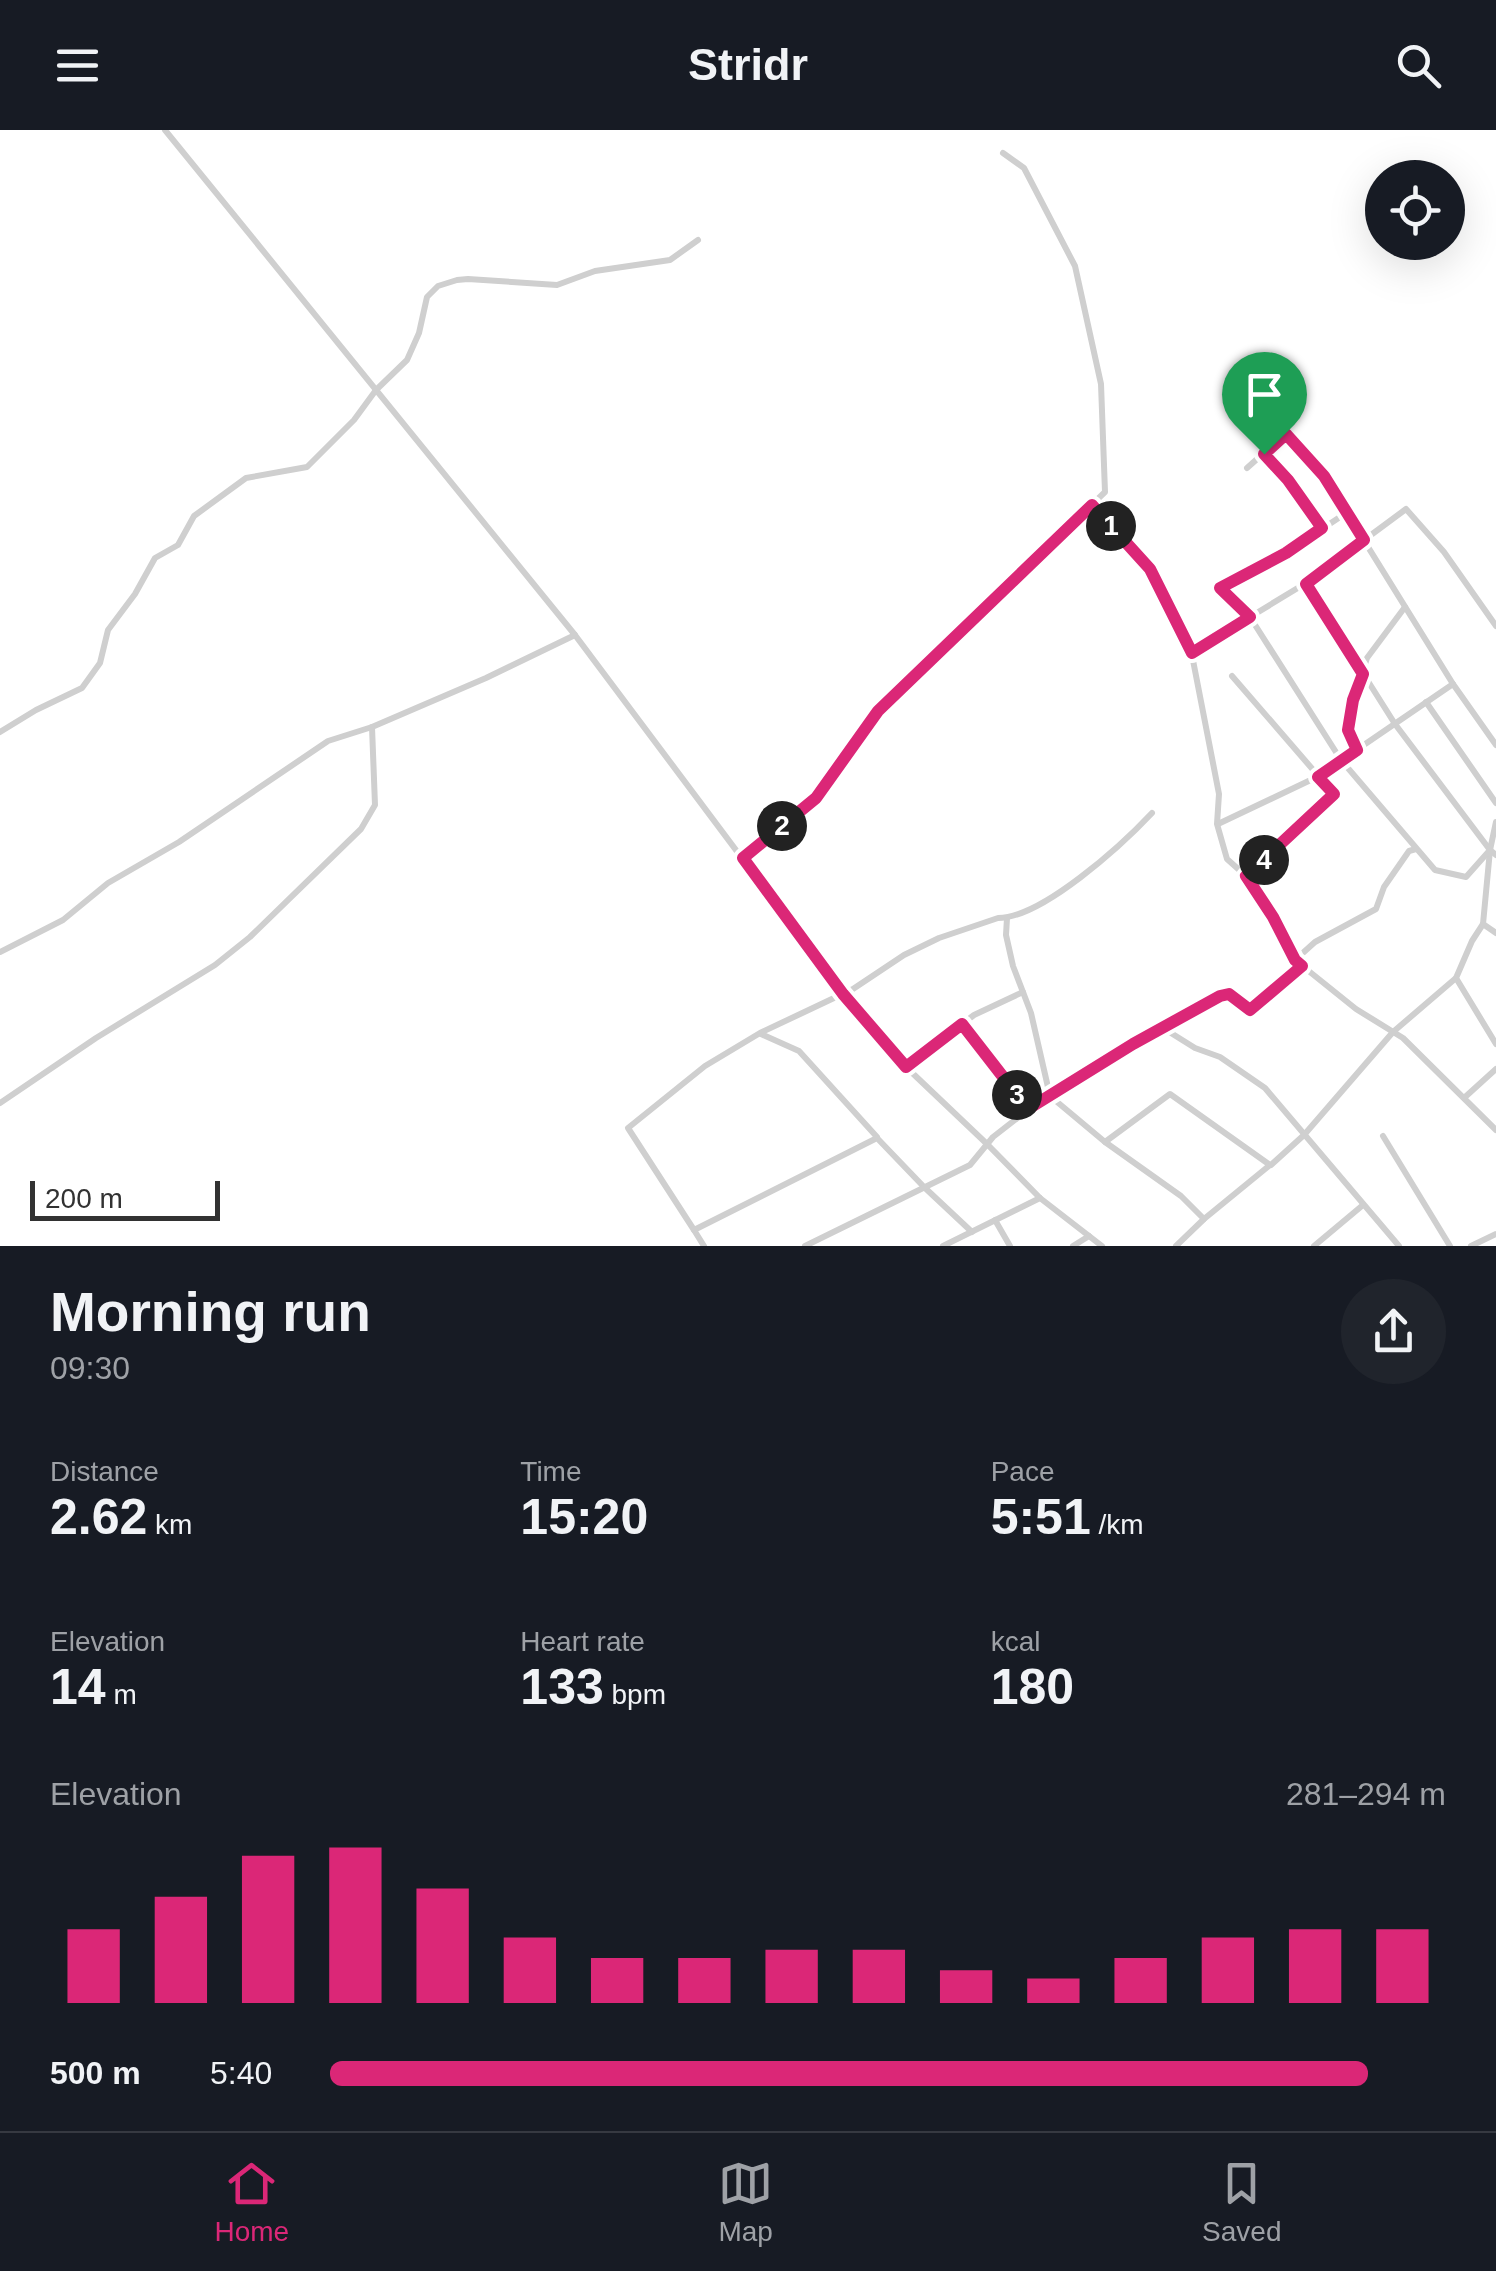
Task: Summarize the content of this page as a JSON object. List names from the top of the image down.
{
  "scale_bar": "200 m",
  "page": {
    "header": "Stridr",
    "pins": [
      "1",
      "2",
      "4",
      "3"
    ],
    "scale": "200 m",
    "heading": ["Morning run", "09:30"],
    "stats": [
      ["Distance", "2.62 km"],
      ["Time", "15:20"],
      ["Pace", "5:51 /km"],
      ["Elevation", "14 m"],
      ["Heart rate", "133 bpm"],
      ["kcal", "180"]
    ],
    "chart": ["Elevation", "281–294 m"],
    "list": [
      {
        "name": "500 m",
        "note": "5:40"
      }
    ],
    "tabs": ["Home", "Map", "Saved"]
  }
}
